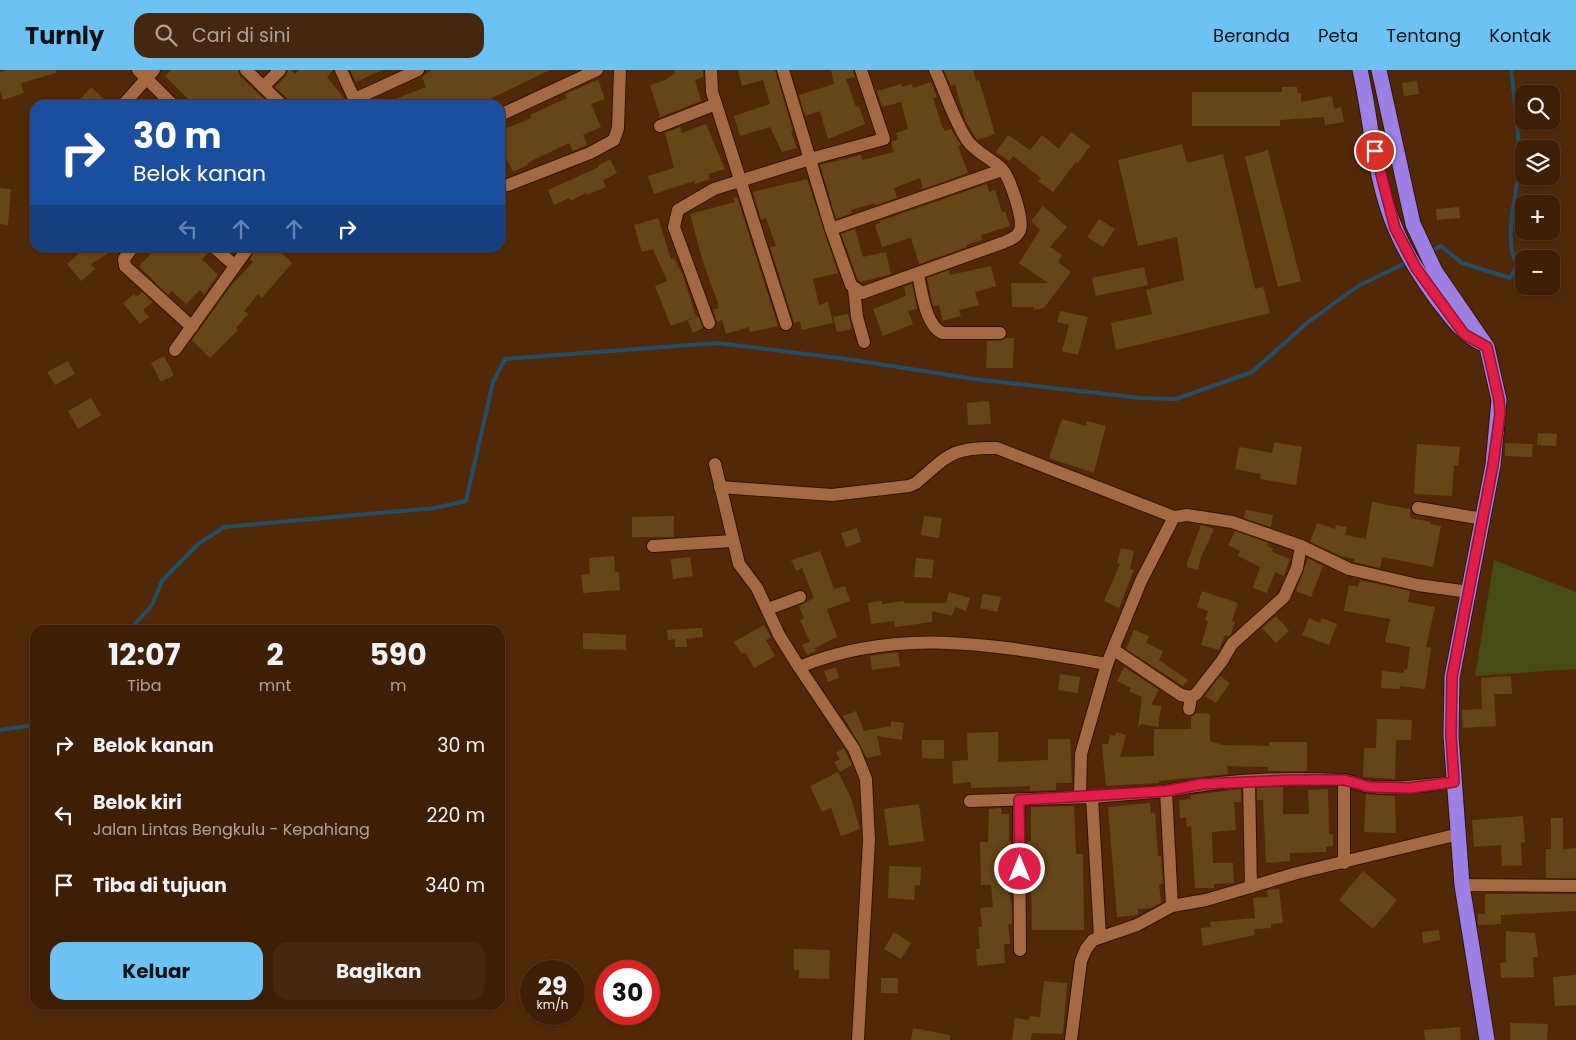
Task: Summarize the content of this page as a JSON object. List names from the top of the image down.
{
  "page": {
    "header": "Turnly",
    "search": "Cari di sini",
    "nav": [
      "Beranda",
      "Peta",
      "Tentang",
      "Kontak"
    ],
    "map_buttons": ["+", "−"],
    "turn": ["30 m", "Belok kanan"],
    "eta": [
      "12:07",
      "Tiba",
      "2",
      "mnt",
      "590",
      "m"
    ],
    "list": [
      {
        "name": "Belok kanan",
        "value": "30 m"
      },
      {
        "name": "Belok kiri",
        "note": "Jalan Lintas Bengkulu - Kepahiang",
        "value": "220 m"
      },
      {
        "name": "Tiba di tujuan",
        "value": "340 m"
      }
    ],
    "buttons": ["Keluar", "Bagikan"],
    "speed": "29 km/h",
    "limit": "30"
  }
}
